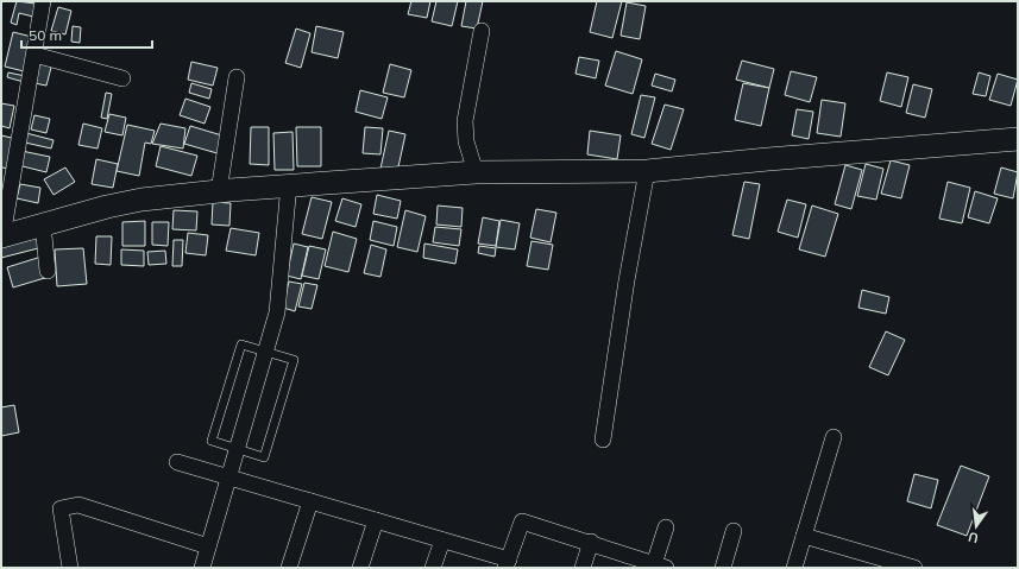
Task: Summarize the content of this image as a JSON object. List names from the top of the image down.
{
  "scale_bar": "50 m",
  "north": "bottom"
}
